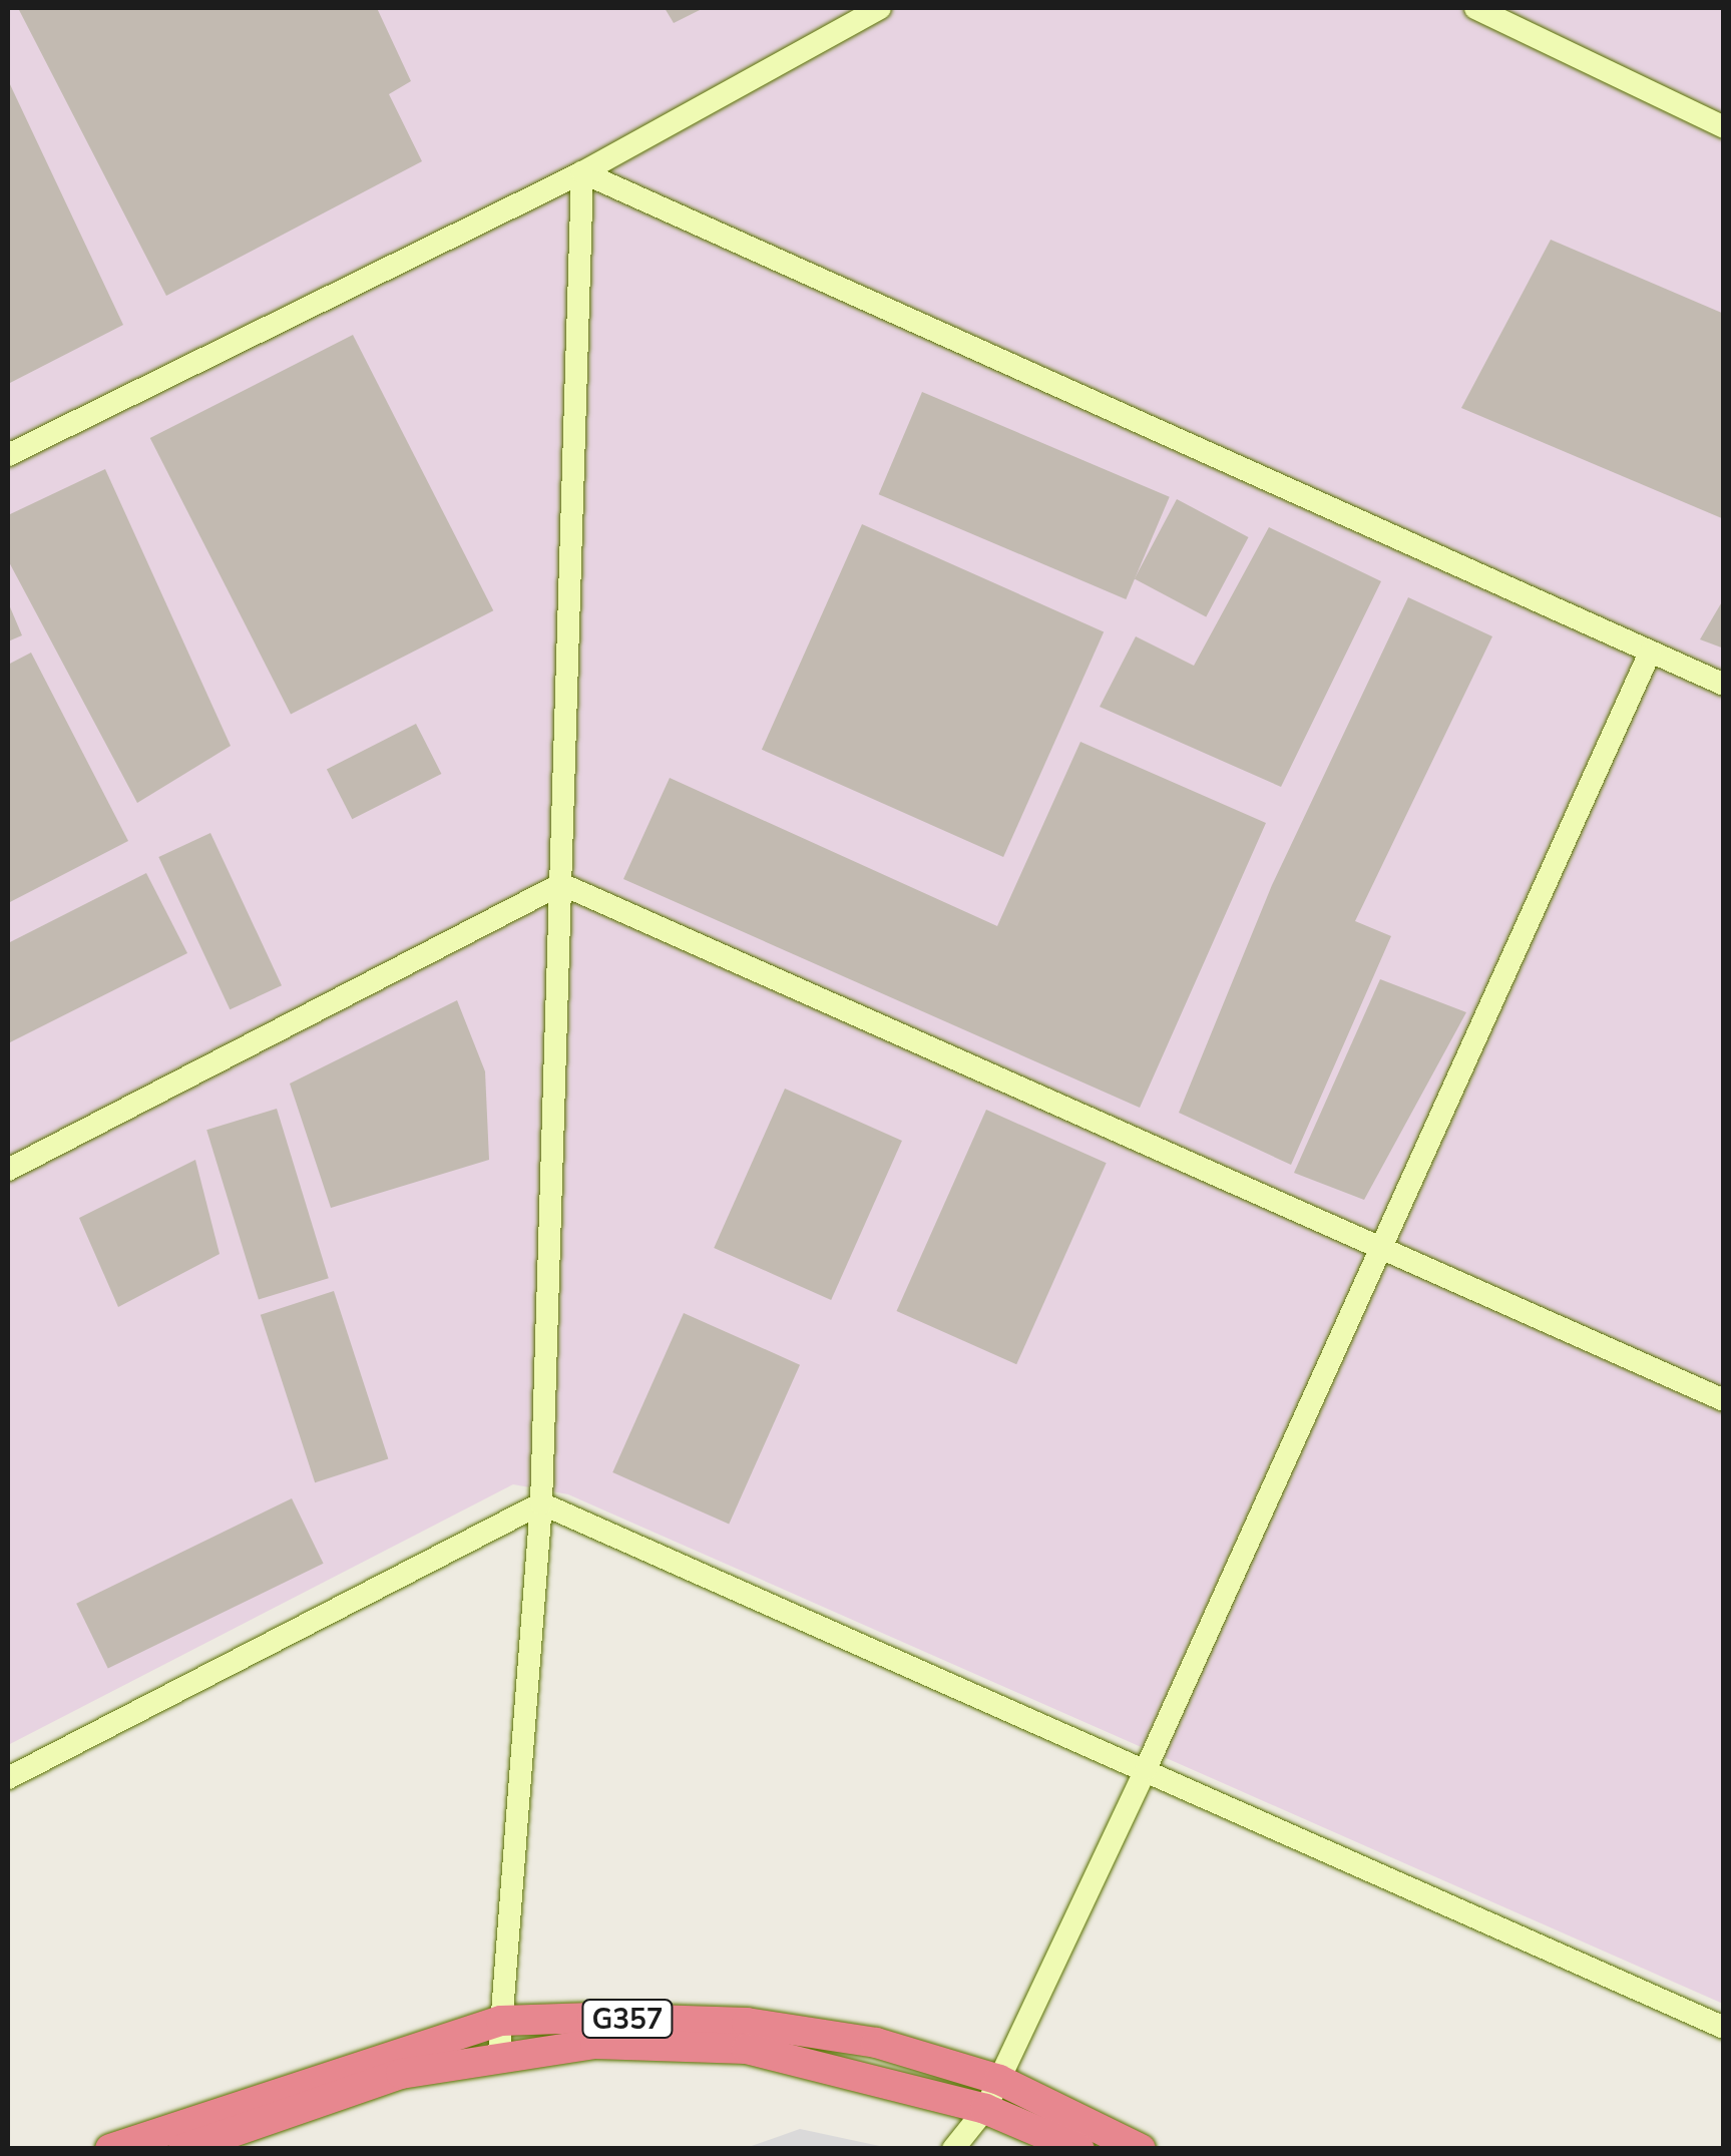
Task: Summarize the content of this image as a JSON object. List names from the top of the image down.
{
  "streets": {
    "highway": ["G357"]
  }
}
